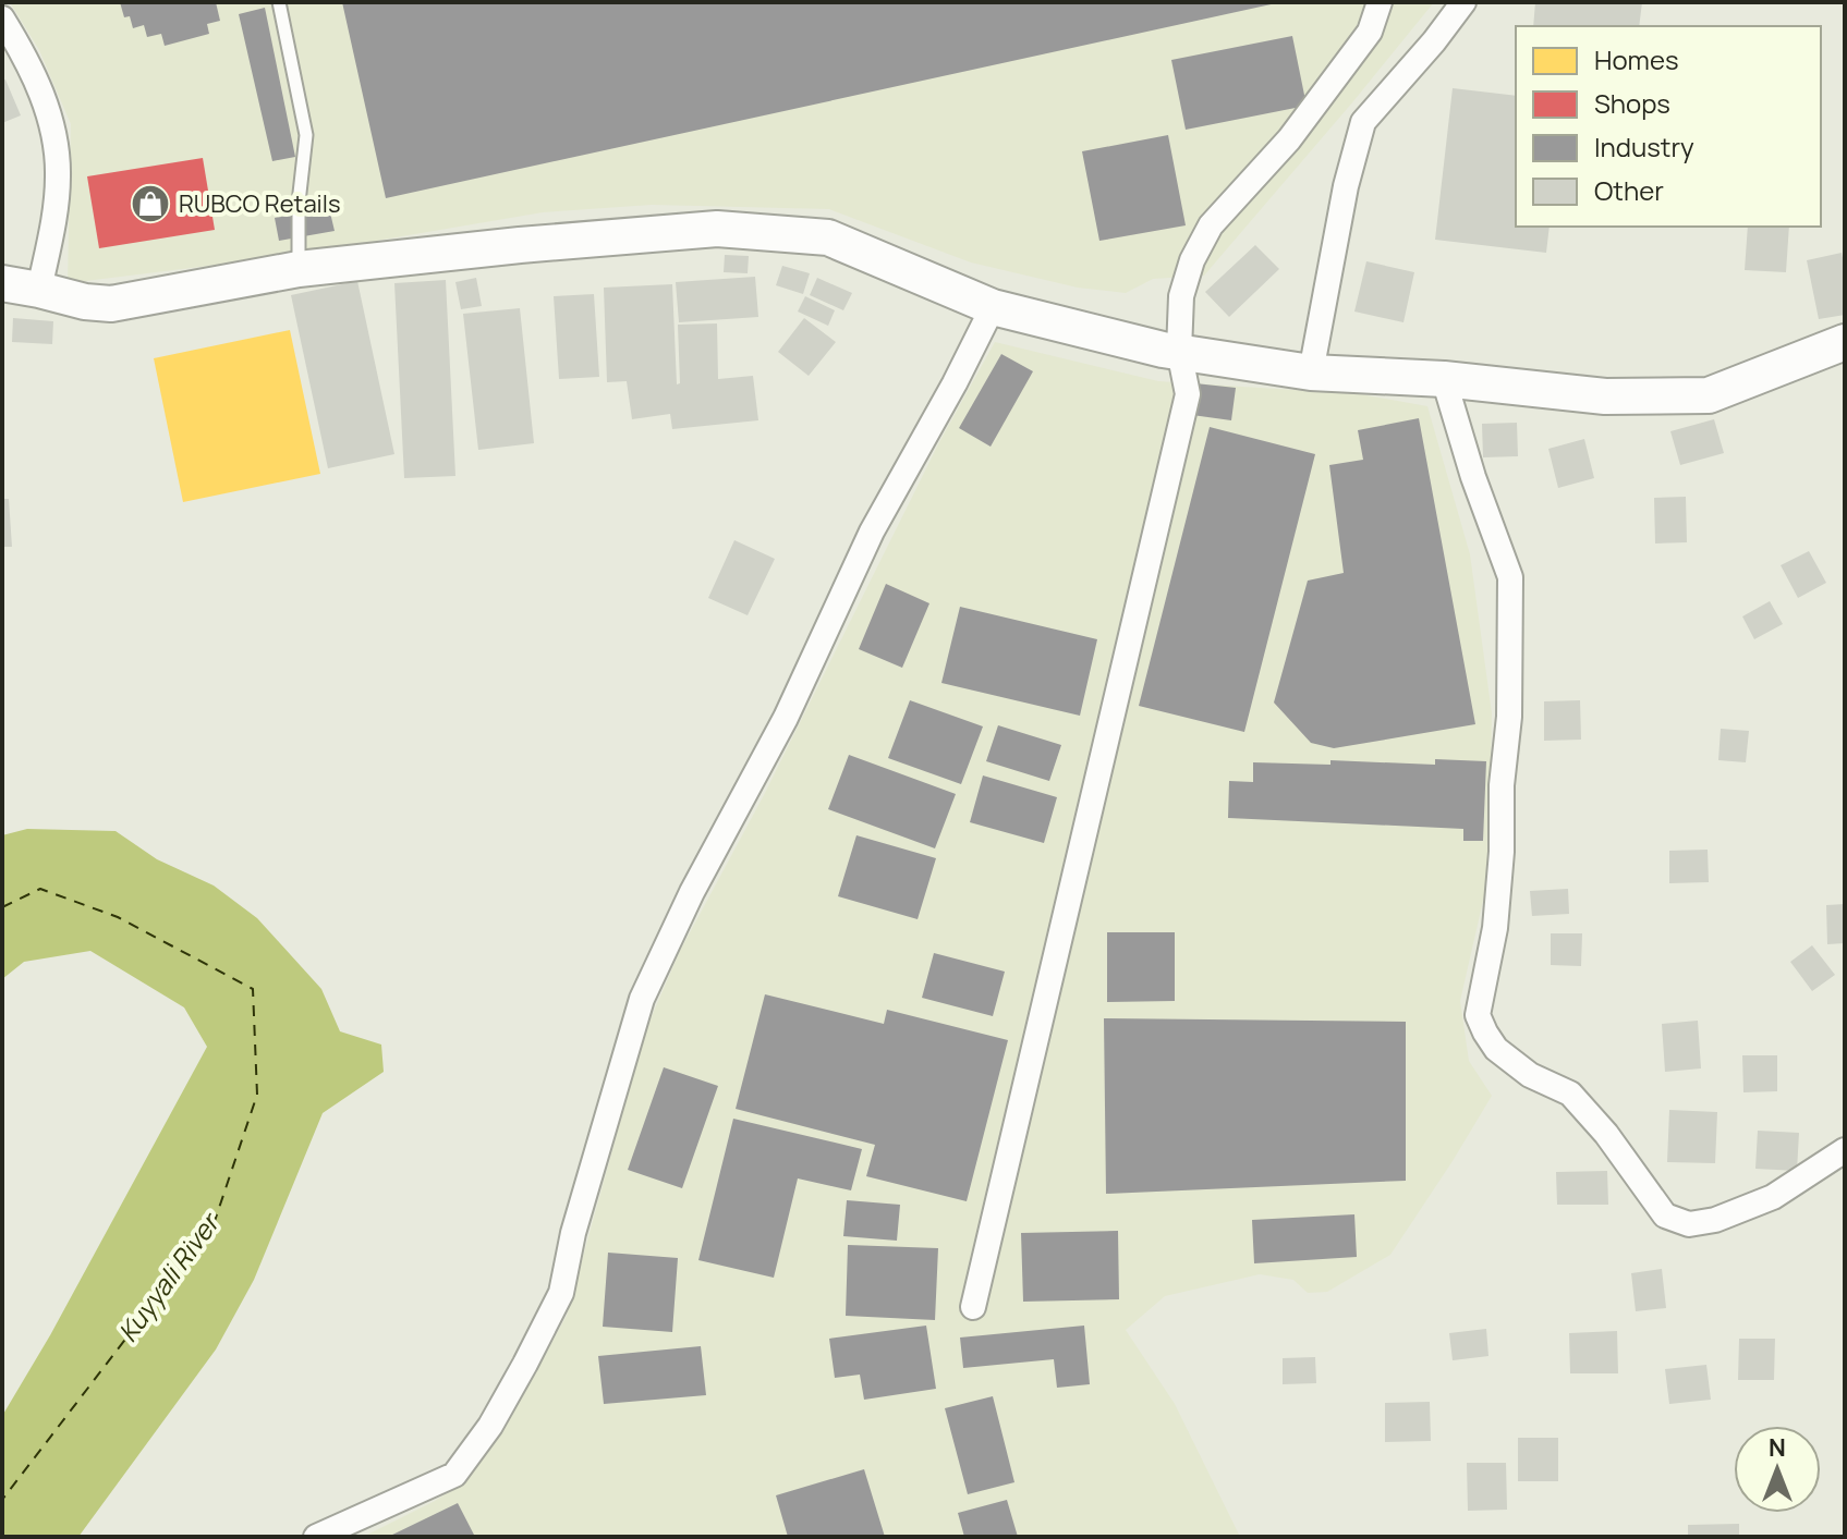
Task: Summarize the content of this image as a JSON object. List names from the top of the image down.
{
  "water": ["Kuyyali River"],
  "places": {
    "shop": ["RUBCO Retails"]
  },
  "legend": [
    "Homes",
    "Shops",
    "Industry",
    "Other"
  ],
  "north": "top"
}
